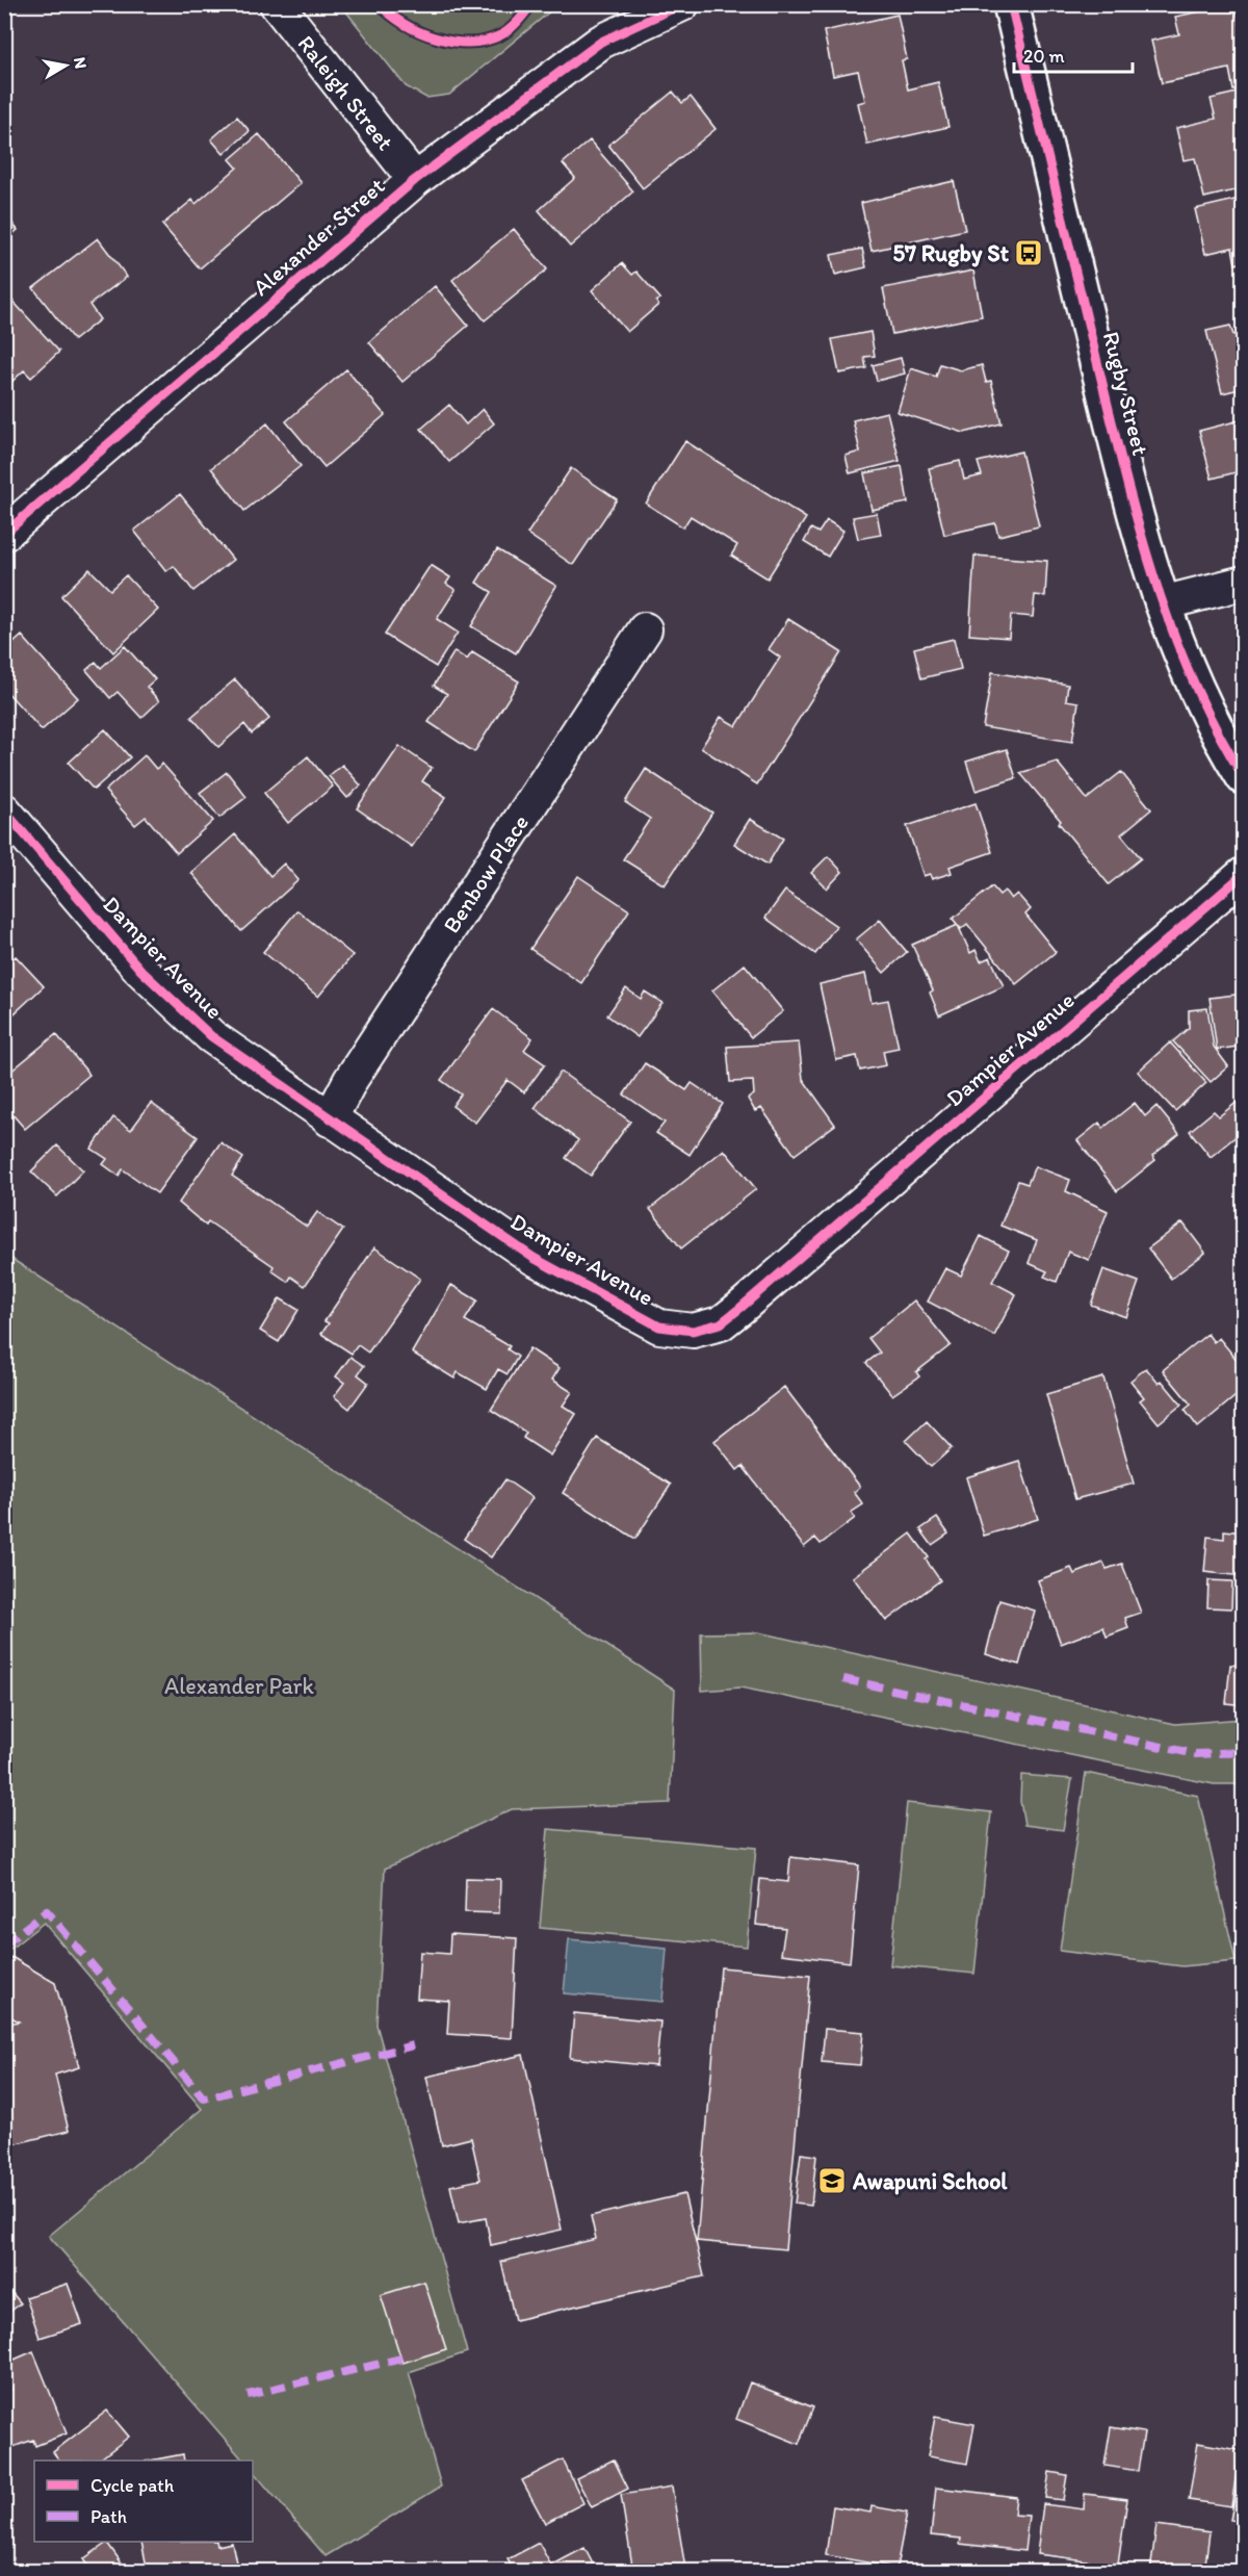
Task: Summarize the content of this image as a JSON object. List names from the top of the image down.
{
  "streets": {
    "street": [
      "Raleigh Street",
      "Alexander Street",
      "Rugby Street",
      "Benbow Place",
      "Dampier Avenue"
    ]
  },
  "crossings": [
    ["Raleigh Street", "Alexander Street"],
    ["Benbow Place", "Dampier Avenue"]
  ],
  "parks": ["Alexander Park"],
  "places": {
    "bus stop": ["57 Rugby St"],
    "school or university": ["Awapuni School"]
  },
  "legend": ["Cycle path", "Path"],
  "scale_bar": "20 m",
  "north": "right"
}
